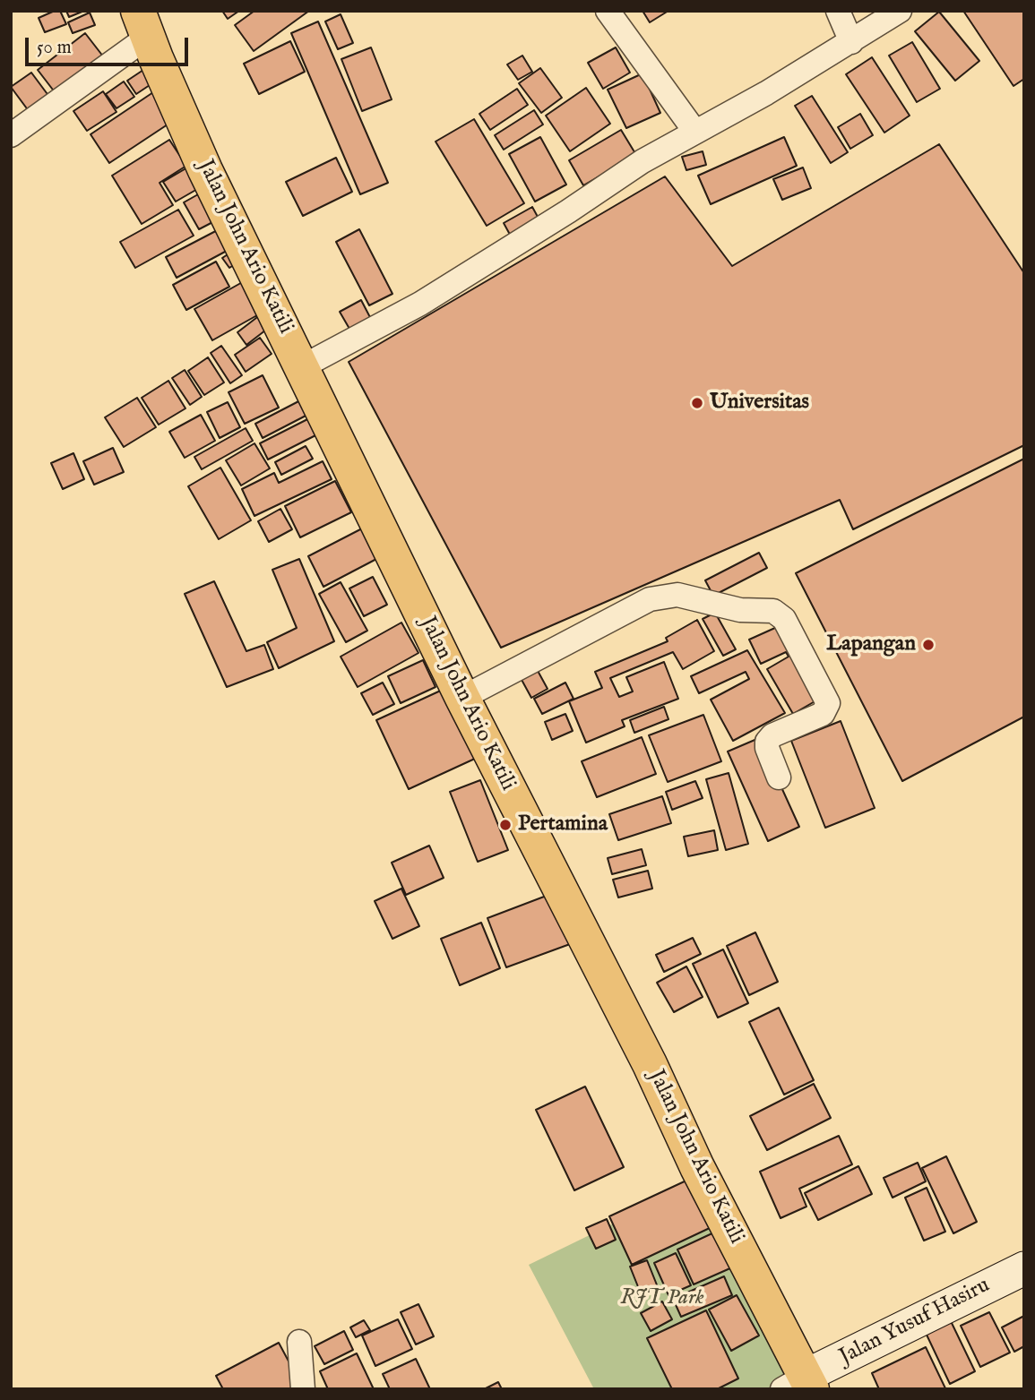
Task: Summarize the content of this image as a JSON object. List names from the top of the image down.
{
  "streets": {
    "main road": ["Jalan John Ario Katili", "Jalan Yusuf Hasiru"]
  },
  "crossings": [
    ["Jalan John Ario Katili", "Jalan Yusuf Hasiru"]
  ],
  "parks": ["RJT Park"],
  "places": ["Universitas", "Lapangan", "Pertamina"],
  "scale_bar": "50 m"
}
